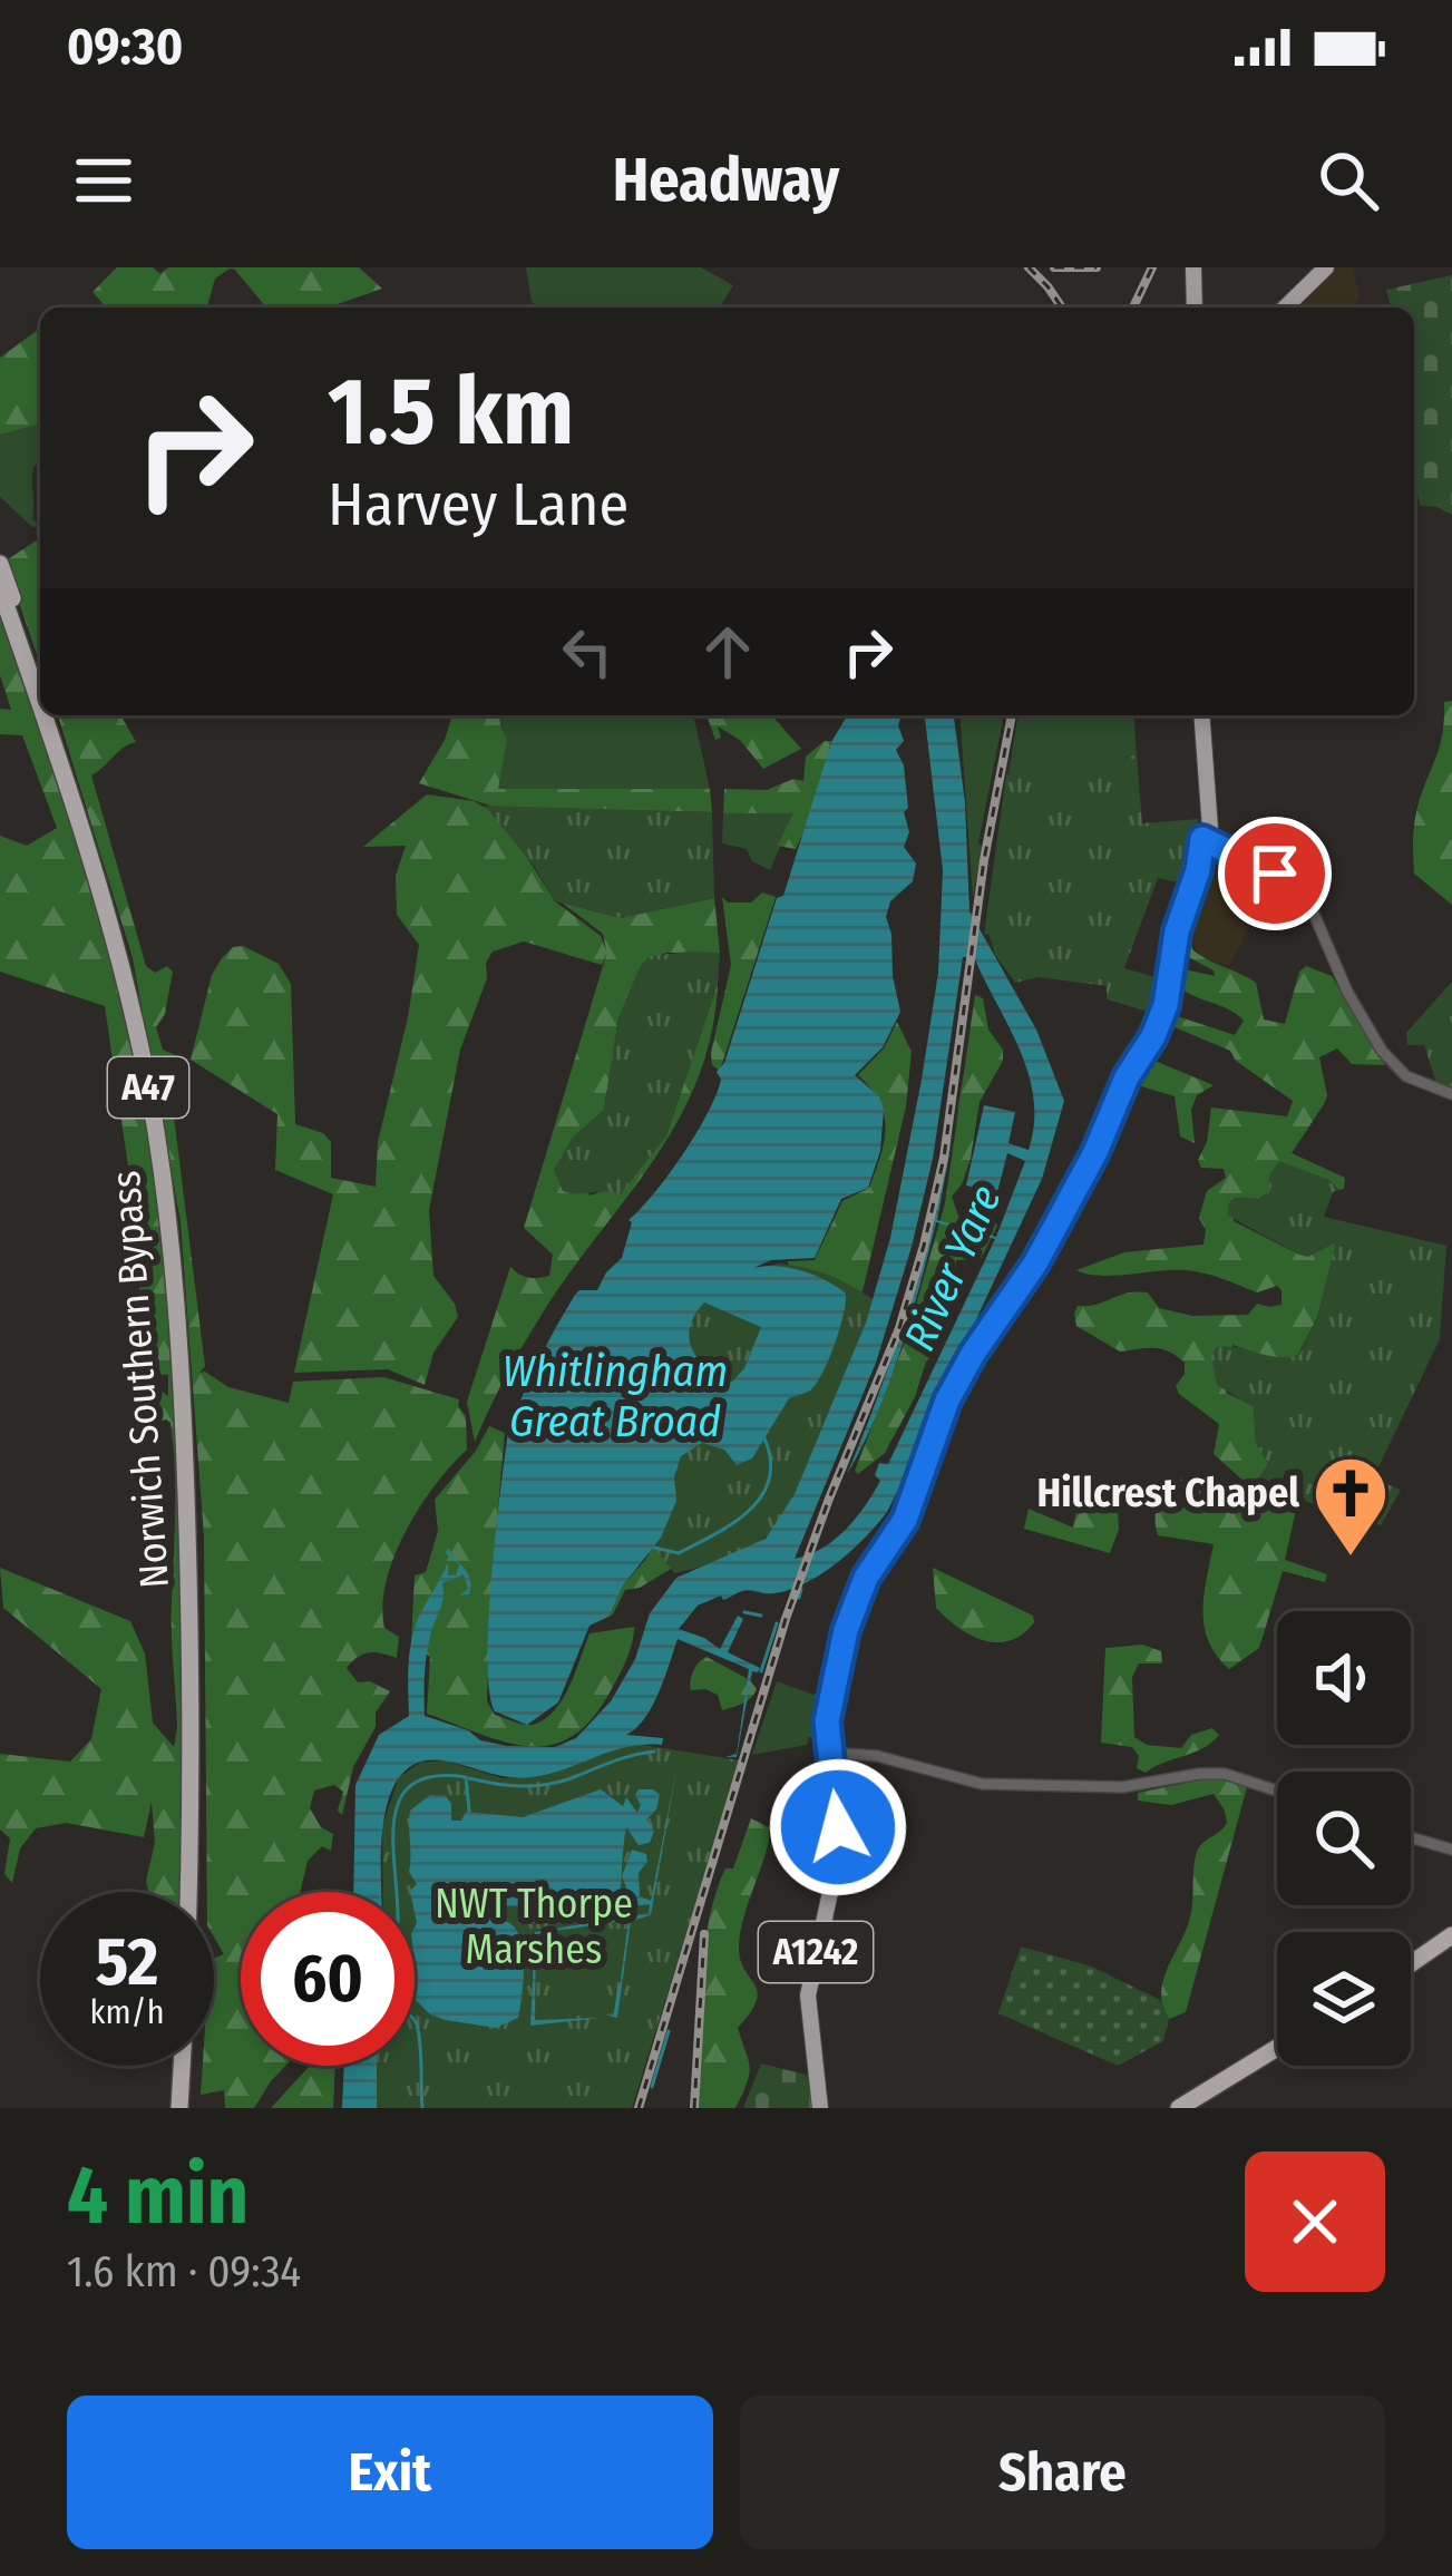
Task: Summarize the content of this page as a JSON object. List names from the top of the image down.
{
  "streets": {
    "highway": ["A47", "Norwich Southern Bypass"],
    "main road": ["A1242"]
  },
  "water": ["River Yare", "Whitlingham Great Broad"],
  "parks": ["NWT Thorpe Marshes"],
  "places": {
    "church": ["Hillcrest Chapel"]
  },
  "page": {
    "status": "09:30",
    "header": "Headway",
    "turn": ["1.5 km", "Harvey Lane"],
    "speed": "52 km/h",
    "limit": "60",
    "heading": ["4 min", "1.6 km · 09:34"],
    "buttons": ["Exit", "Share"]
  }
}
